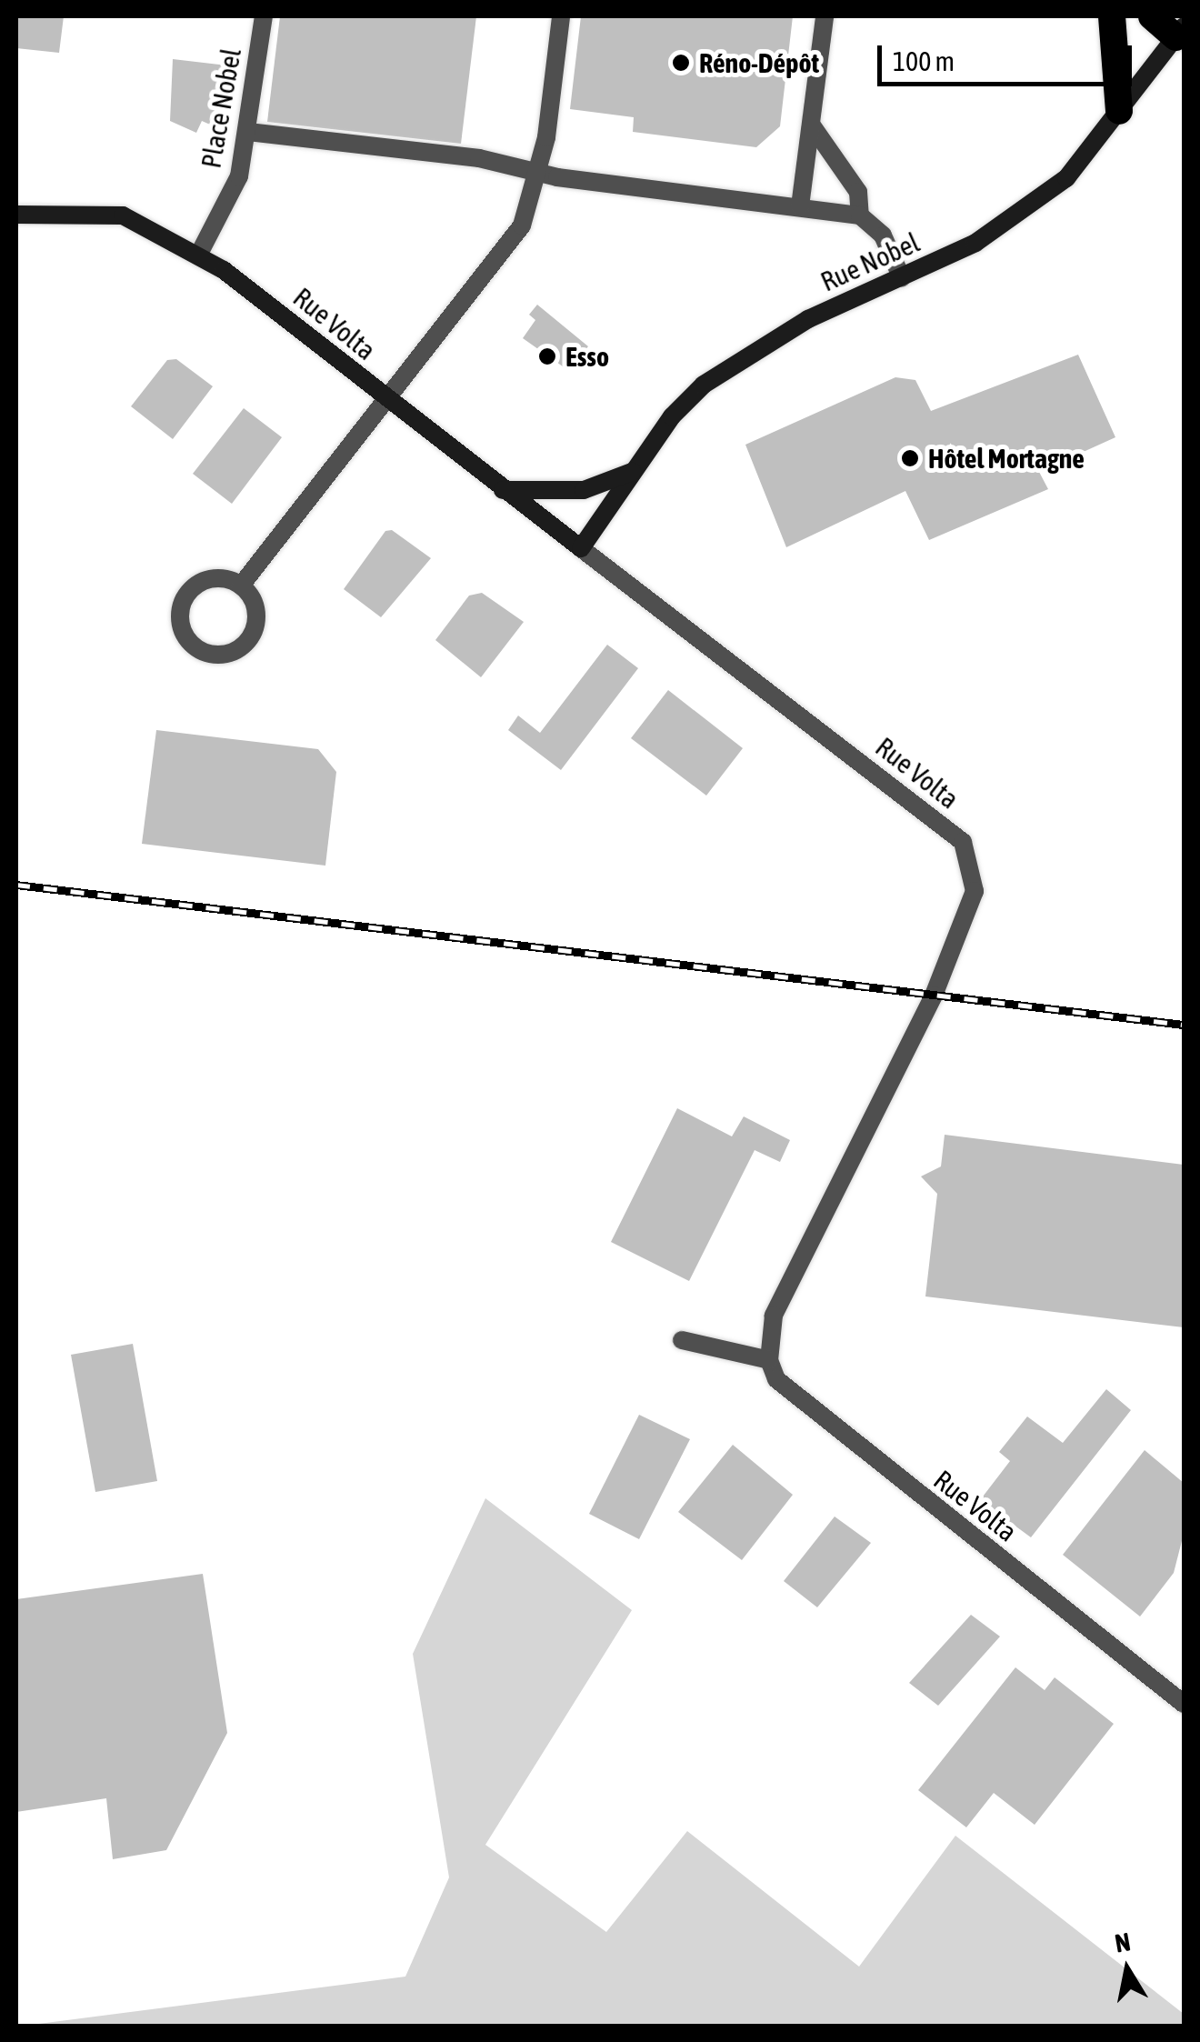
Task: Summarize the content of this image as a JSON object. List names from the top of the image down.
{
  "streets": {
    "street": ["Place Nobel", "Rue Nobel", "Rue Volta"]
  },
  "crossings": [
    ["Place Nobel", "Rue Volta"],
    ["Rue Nobel", "Rue Volta"]
  ],
  "places": ["Réno-Dépôt", "Esso", "Hôtel Mortagne"],
  "scale_bar": "100 m",
  "north": "top"
}
